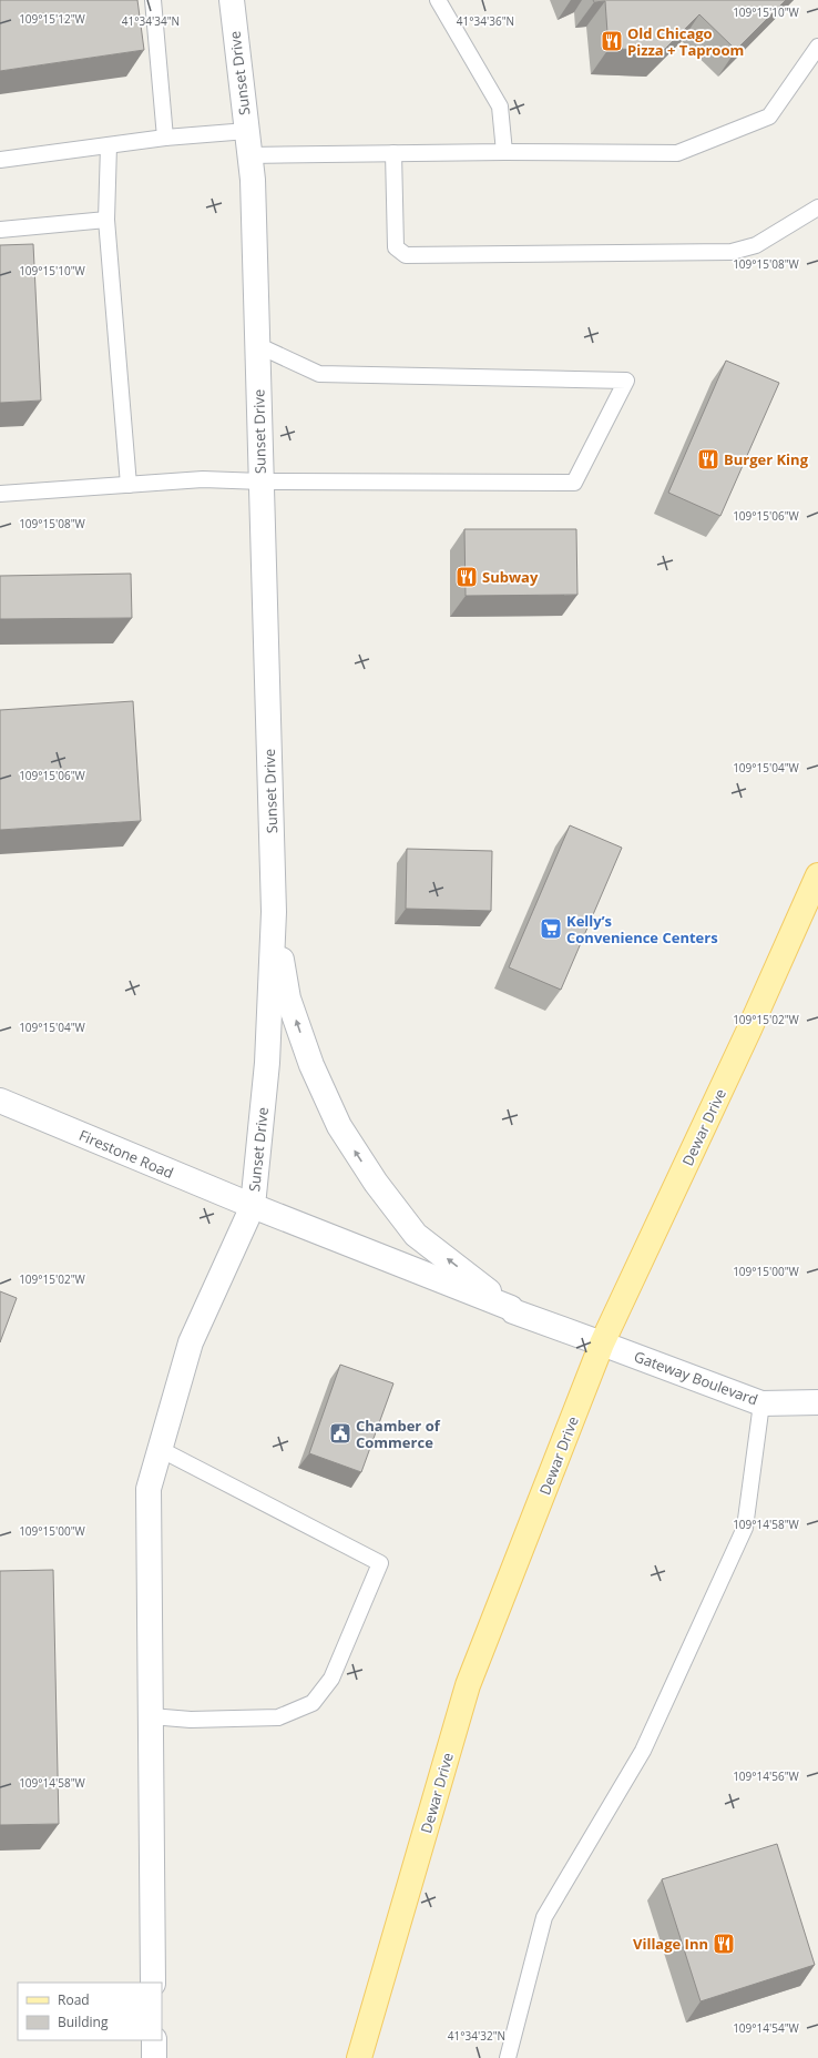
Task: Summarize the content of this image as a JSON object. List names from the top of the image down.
{
  "streets": {
    "main road": ["Dewar Drive"],
    "street": ["Sunset Drive", "Firestone Road", "Gateway Boulevard"]
  },
  "crossings": [
    ["Sunset Drive", "Dewar Drive"],
    ["Sunset Drive", "Firestone Road"],
    ["Sunset Drive", "Gateway Boulevard"],
    ["Dewar Drive", "Gateway Boulevard"]
  ],
  "places": {
    "restaurant": [
      "Old Chicago Pizza + Taproom",
      "Burger King",
      "Subway",
      "Village Inn"
    ],
    "supermarket": ["Kelly’s Convenience Centers"],
    "public building": ["Chamber of Commerce"]
  },
  "legend": ["Road", "Building"],
  "coordinates": [
    "109°15'10\"W",
    "109°15'12\"W",
    "41°34'34\"N",
    "41°34'36\"N",
    "109°15'08\"W",
    "109°15'06\"W",
    "109°15'04\"W",
    "109°15'02\"W",
    "109°15'00\"W",
    "109°14'58\"W",
    "109°14'56\"W",
    "109°14'54\"W",
    "41°34'32\"N"
  ]
}
